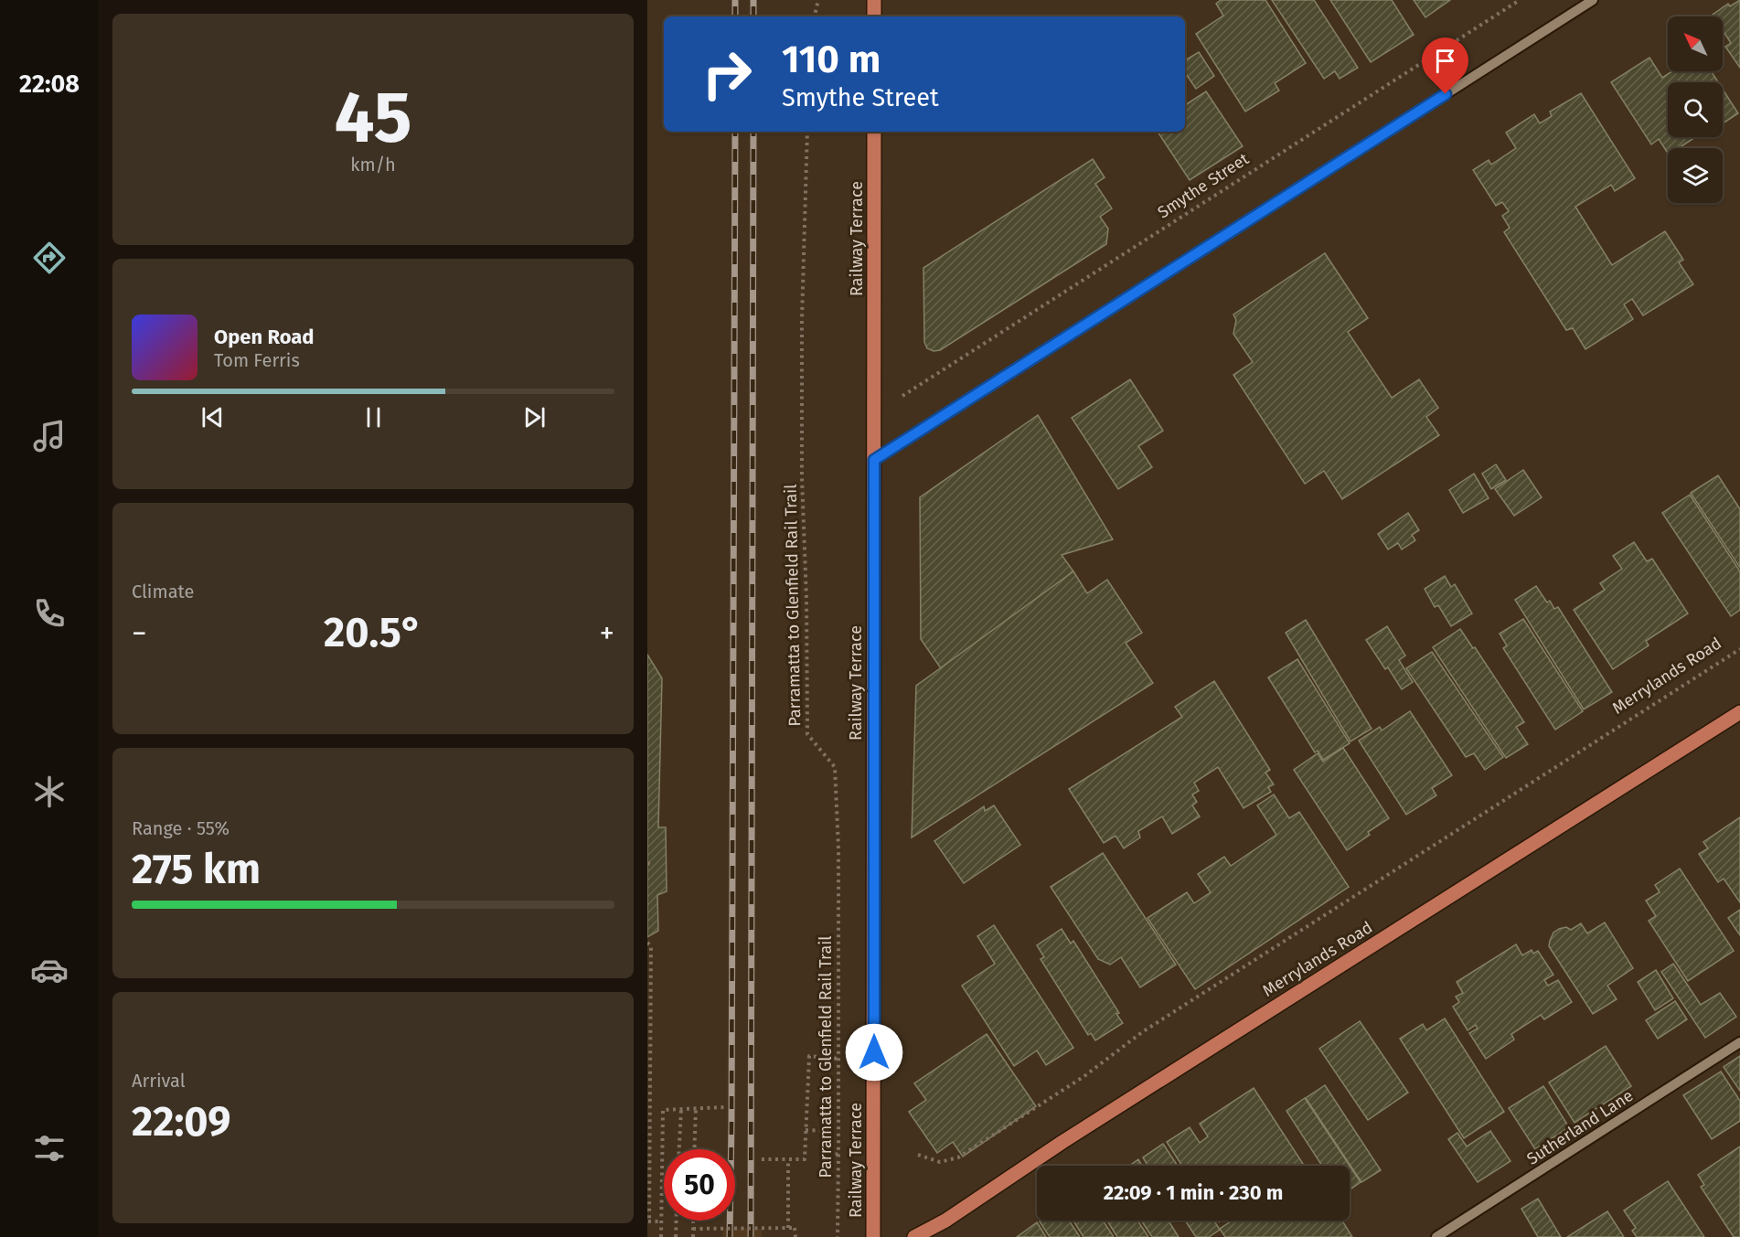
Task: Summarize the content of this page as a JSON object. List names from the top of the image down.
{
  "streets": {
    "main road": ["Railway Terrace", "Merrylands Road"],
    "street": ["Sutherland Lane"],
    "path": ["Smythe Street", "Parramatta to Glenfield Rail Trail"]
  },
  "north": "top left",
  "page": {
    "tabs": "22:08",
    "tile": [
      ["45", "km/h"],
      "Climate",
      ["Range · 55%", "275 km"],
      ["Arrival", "22:09"]
    ],
    "turn": ["110 m", "Smythe Street"],
    "song": ["Open Road", "Tom Ferris"],
    "heat": ["−", "20.5°", "+"],
    "limit": "50",
    "trip": "22:09 · 1 min · 230 m"
  }
}
